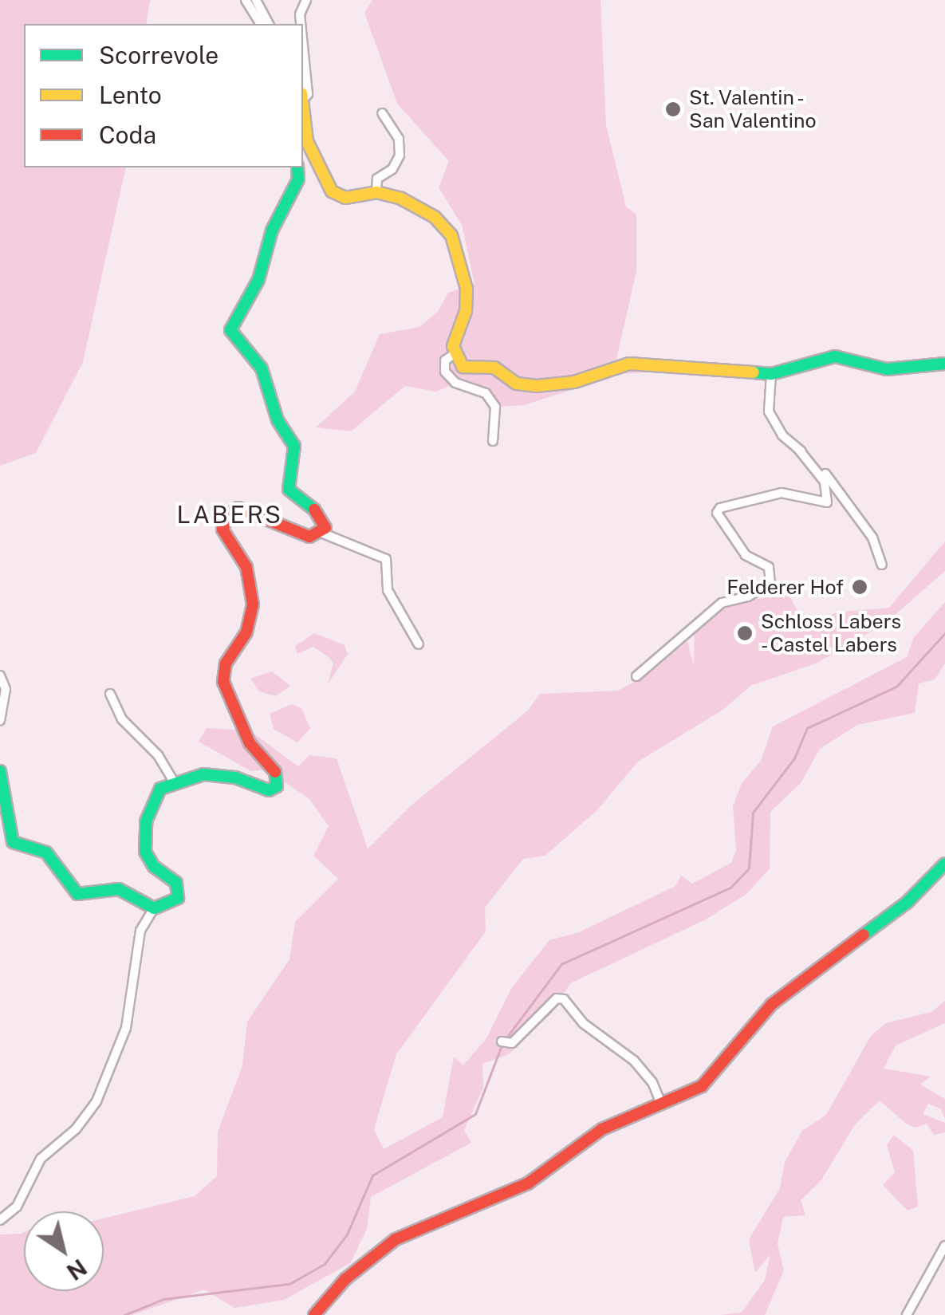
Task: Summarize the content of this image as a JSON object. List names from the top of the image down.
{
  "districts": ["LABERS"],
  "places": ["St. Valentin - San Valentino", "Felderer Hof", "Schloss Labers - Castel Labers"],
  "legend": ["Scorrevole", "Lento", "Coda"],
  "north": "bottom right"
}
